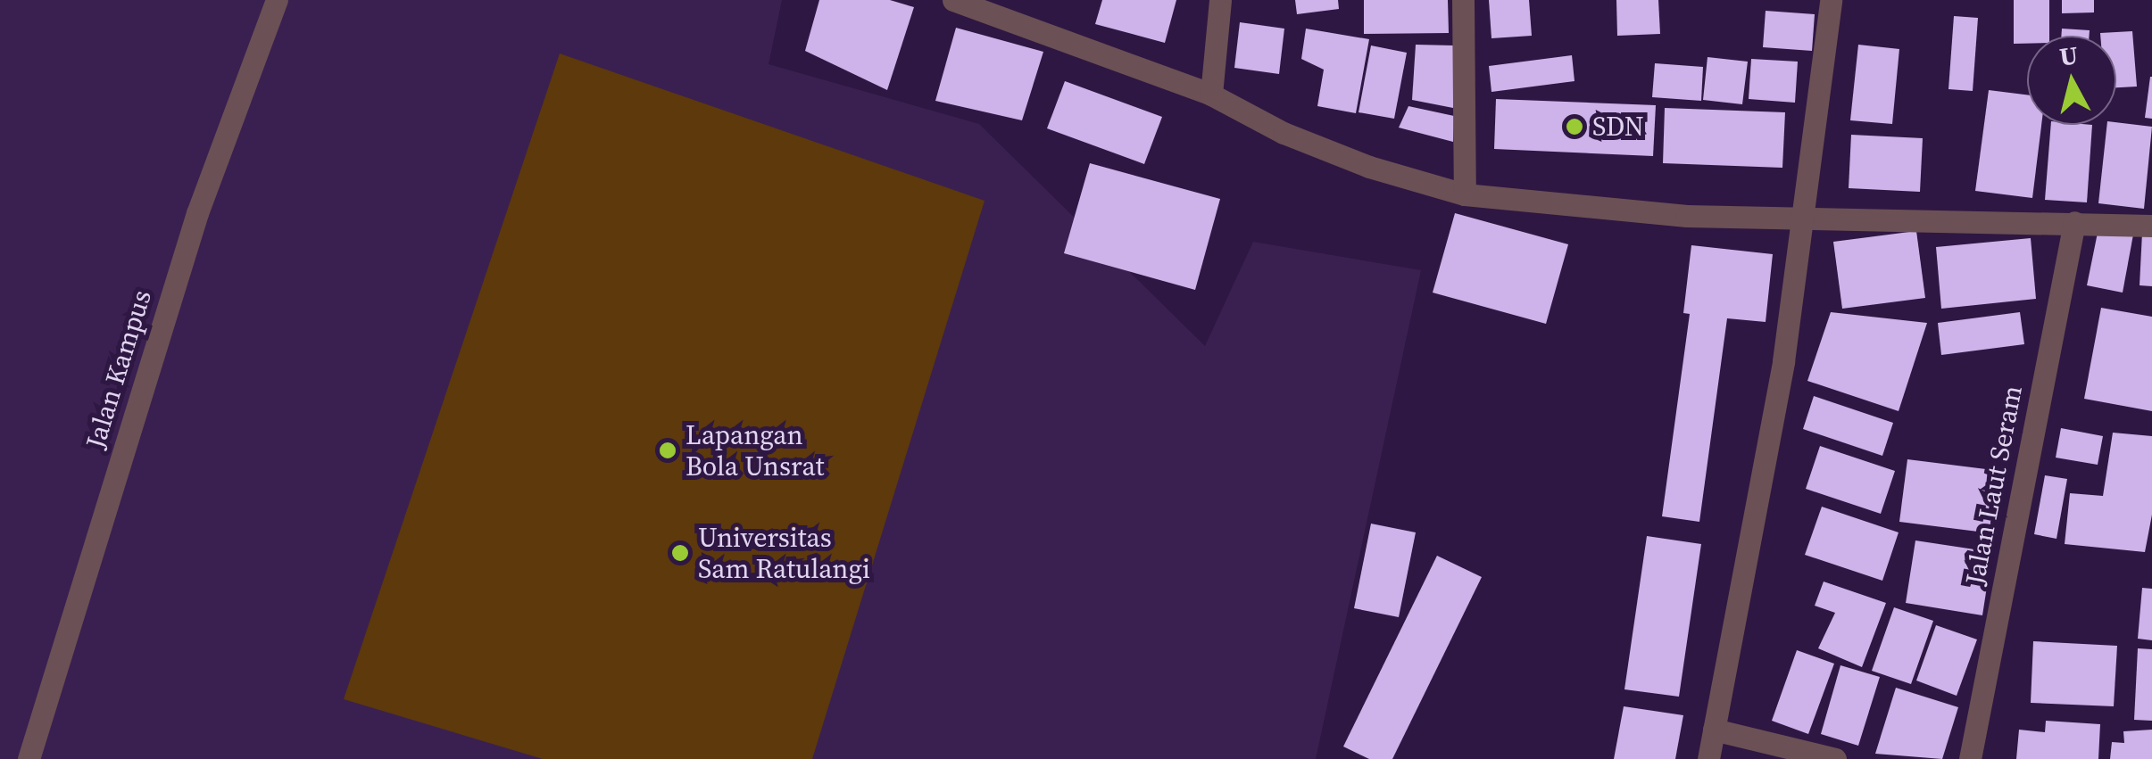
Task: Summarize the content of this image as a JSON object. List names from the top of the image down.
{
  "streets": {
    "street": ["Jalan Kampus", "Jalan Laut Seram"]
  },
  "places": ["SDN", "Lapangan Bola Unsrat", "Universitas Sam Ratulangi"],
  "north": "top"
}
